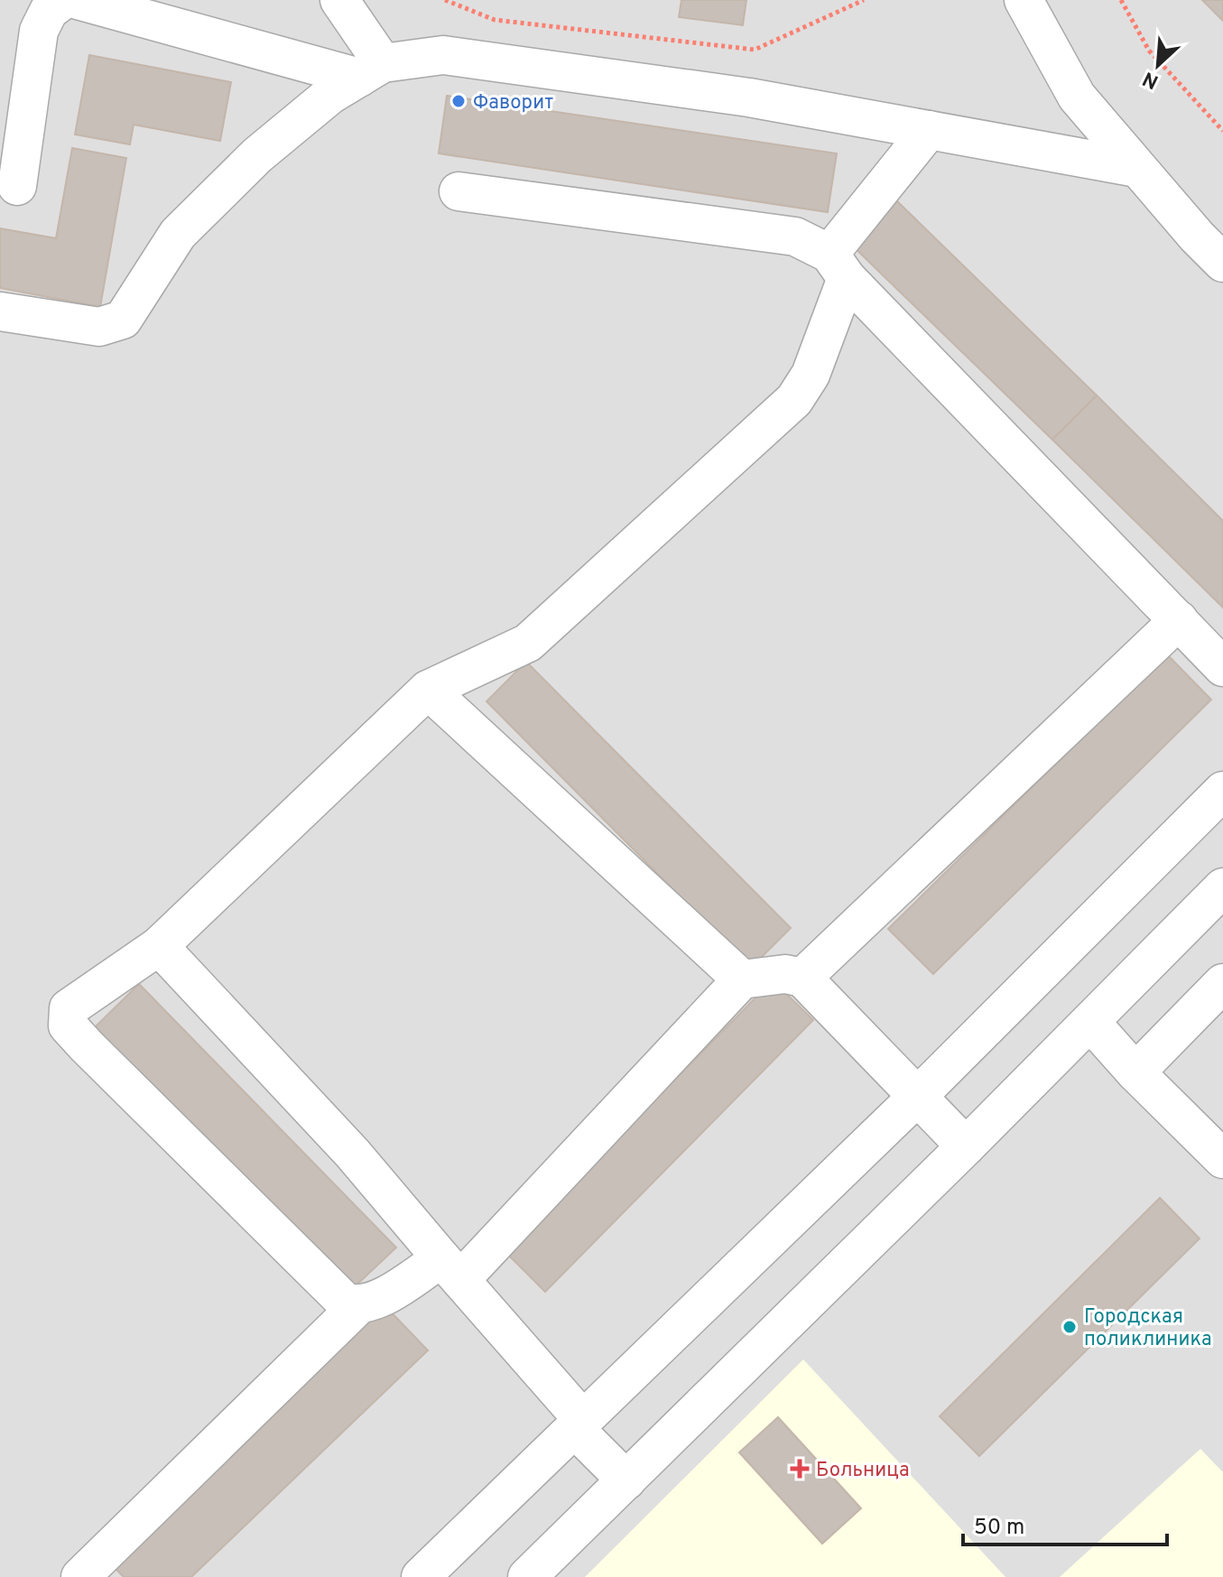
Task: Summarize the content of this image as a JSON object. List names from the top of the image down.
{
  "places": {
    "other": ["Фаворит", "Городская поликлиника"],
    "health": ["Больница"]
  },
  "scale_bar": "50 m",
  "north": "bottom left"
}
